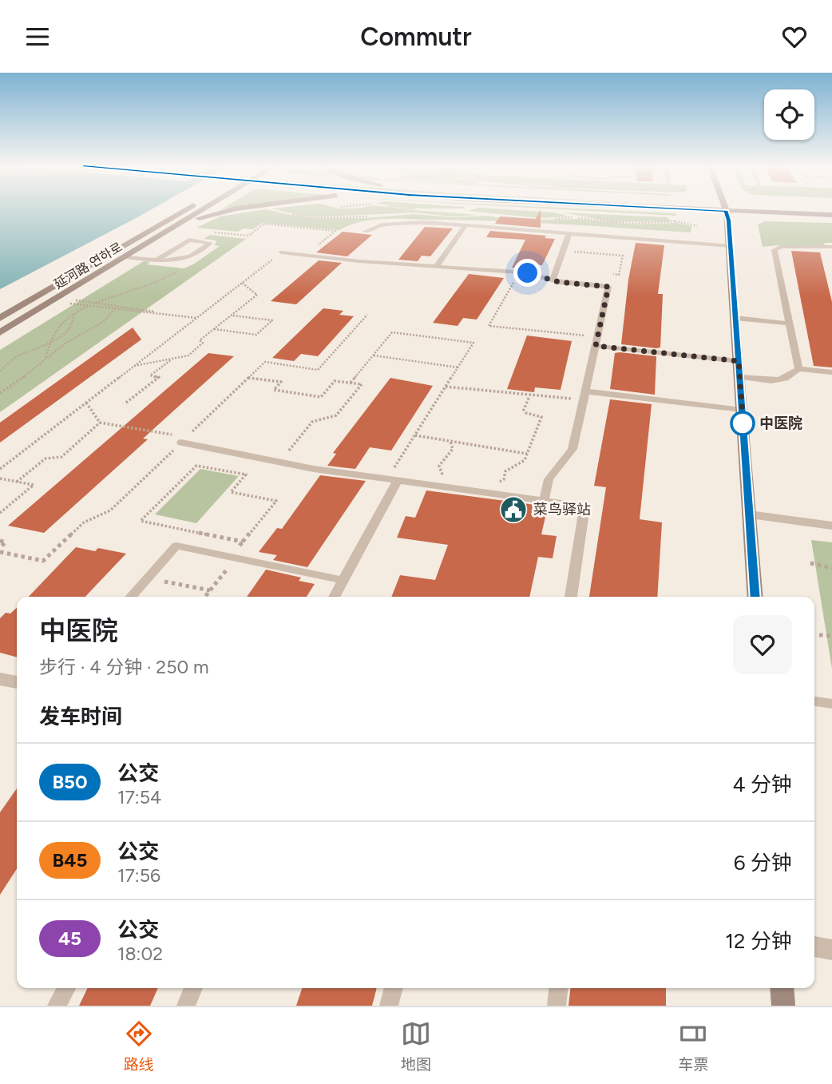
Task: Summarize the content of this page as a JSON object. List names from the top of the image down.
{
  "streets": {
    "main road": ["延河路 연하로"]
  },
  "places": {
    "other": ["中医院"],
    "public building": ["菜鸟驿站"]
  },
  "lines": ["bus line B50"],
  "page": {
    "header": "Commutr",
    "heading": [
      ["中医院", "步行 · 4 分钟 · 250 m"],
      "发车时间"
    ],
    "list": [
      {
        "mark": "B50",
        "name": "公交",
        "note": "17:54",
        "value": "4 分钟"
      },
      {
        "mark": "B45",
        "name": "公交",
        "note": "17:56",
        "value": "6 分钟"
      },
      {
        "mark": "45",
        "name": "公交",
        "note": "18:02",
        "value": "12 分钟"
      }
    ],
    "tabs": ["路线", "地图", "车票"]
  }
}
